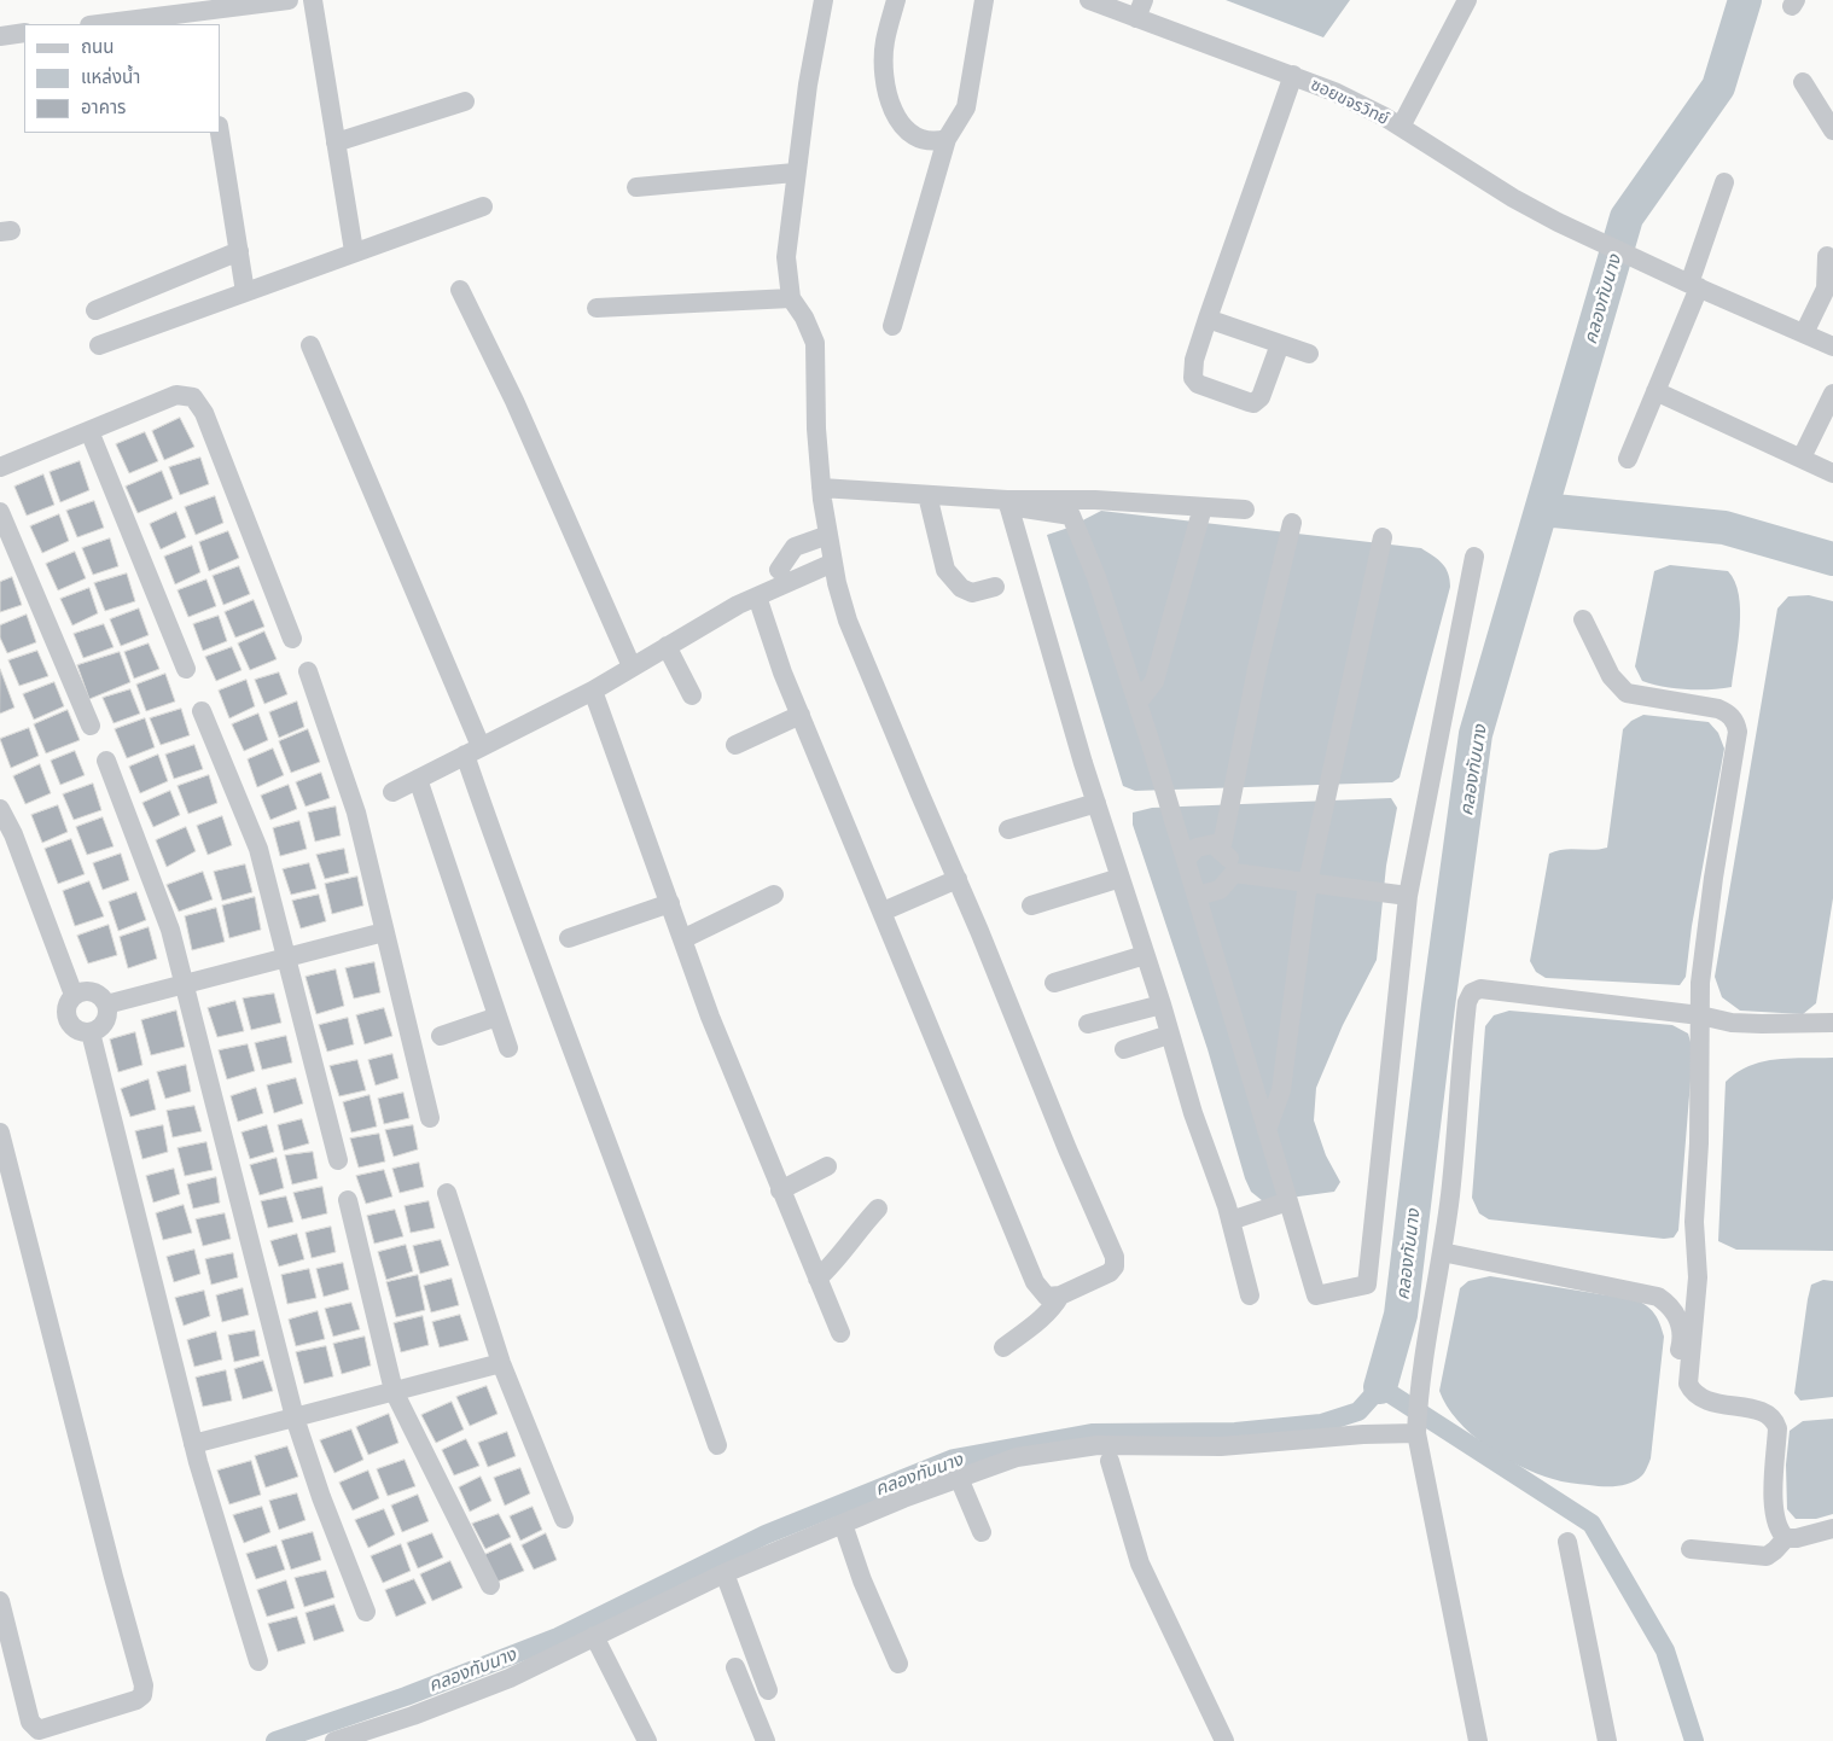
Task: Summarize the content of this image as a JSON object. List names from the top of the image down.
{
  "streets": {
    "street": ["ซอยขจรวิทย์"]
  },
  "water": ["คลองทับนาง"],
  "legend": ["ถนน", "แหล่งน้ำ", "อาคาร"]
}
